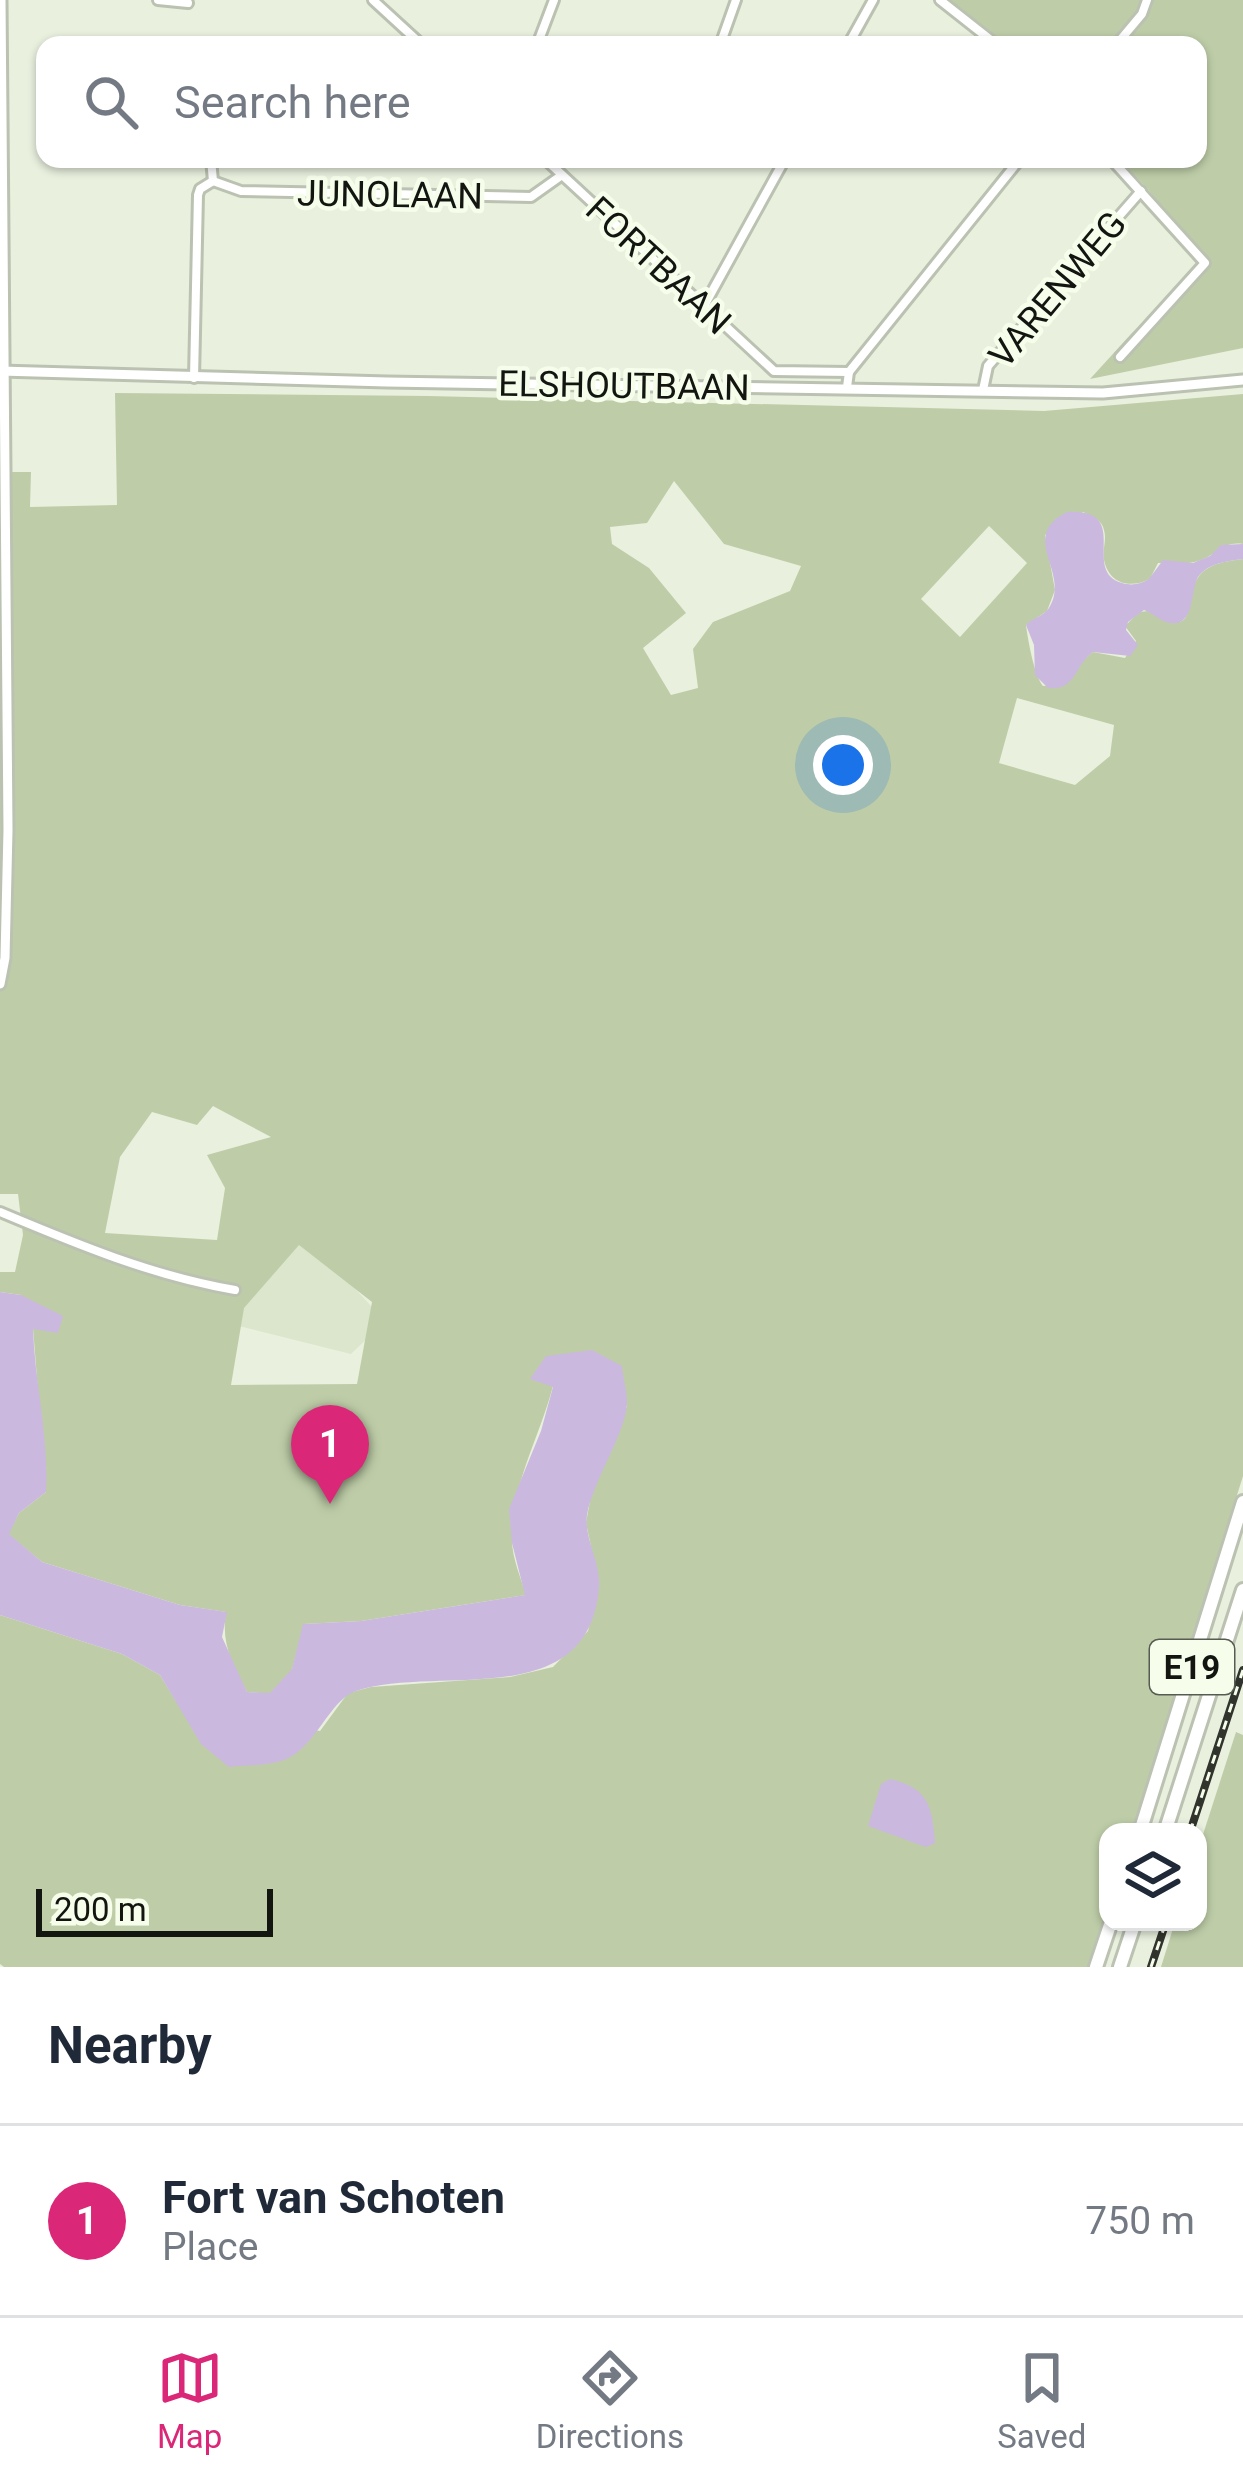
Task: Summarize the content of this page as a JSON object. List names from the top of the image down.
{
  "streets": {
    "highway": ["E19"],
    "main road": ["ELSHOUTBAAN"],
    "street": ["JUNOLAAN", "FORTBAAN", "VARENWEG"]
  },
  "crossings": [
    ["JUNOLAAN", "FORTBAAN"],
    ["VARENWEG", "ELSHOUTBAAN"]
  ],
  "scale_bar": "200 m",
  "page": {
    "search": "Search here",
    "pins": "1",
    "scale": "200 m",
    "heading": "Nearby",
    "list": [
      {
        "mark": "1",
        "name": "Fort van Schoten",
        "note": "Place",
        "value": "750 m"
      }
    ],
    "nav": ["Map", "Directions", "Saved"]
  }
}
